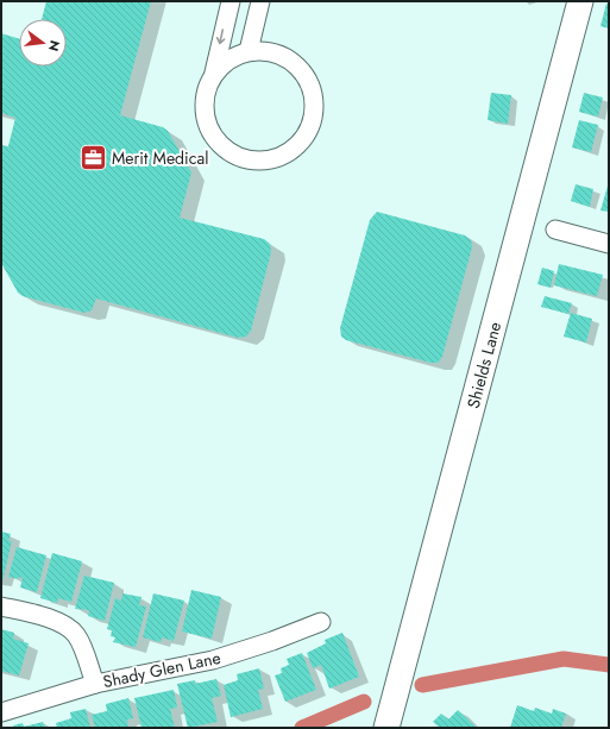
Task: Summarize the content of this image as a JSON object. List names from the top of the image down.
{
  "streets": {
    "main road": ["Shields Lane"],
    "street": ["Shady Glen Lane"]
  },
  "places": {
    "office": ["Merit Medical"]
  },
  "north": "right"
}
